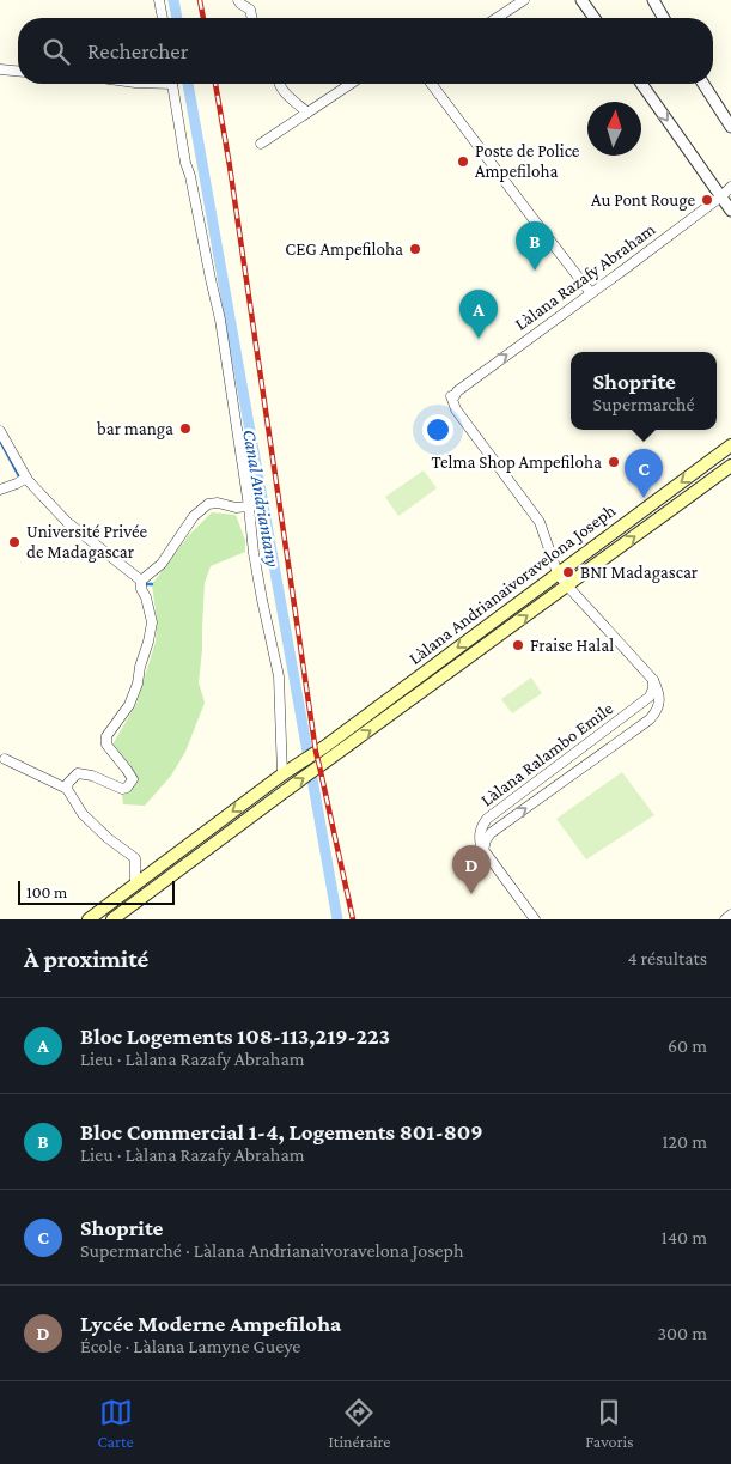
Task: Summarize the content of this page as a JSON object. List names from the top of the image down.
{
  "streets": {
    "main road": ["Làlana Andrianaivoravelona Joseph"],
    "street": ["Làlana Razafy Abraham", "Làlana Ralambo Emile"]
  },
  "crossings": [
    ["Làlana Razafy Abraham", "Làlana Andrianaivoravelona Joseph"]
  ],
  "water": ["Canal Andriantany"],
  "places": [
    "Poste de Police Ampefiloha",
    "Au Pont Rouge",
    "CEG Ampefiloha",
    "bar manga",
    "Telma Shop Ampefiloha",
    "Université Privée de Madagascar",
    "BNI Madagascar",
    "Fraise Halal"
  ],
  "scale_bar": "100 m",
  "north": "top",
  "page": {
    "search": "Rechercher",
    "pins": [
      "B",
      "A",
      "C",
      "D"
    ],
    "popup": ["Shoprite", "Supermarché"],
    "scale": "100 m",
    "heading": ["À proximité", "4 résultats"],
    "list": [
      {
        "mark": "A",
        "name": "Bloc Logements 108-113,219-223",
        "note": "Lieu · Làlana Razafy Abraham",
        "value": "60 m"
      },
      {
        "mark": "B",
        "name": "Bloc Commercial 1-4, Logements 801-809",
        "note": "Lieu · Làlana Razafy Abraham",
        "value": "120 m"
      },
      {
        "mark": "C",
        "name": "Shoprite",
        "note": "Supermarché · Làlana Andrianaivoravelona Joseph",
        "value": "140 m"
      },
      {
        "mark": "D",
        "name": "Lycée Moderne Ampefiloha",
        "note": "École · Làlana Lamyne Gueye",
        "value": "300 m"
      }
    ],
    "nav": ["Carte", "Itinéraire", "Favoris"]
  }
}
